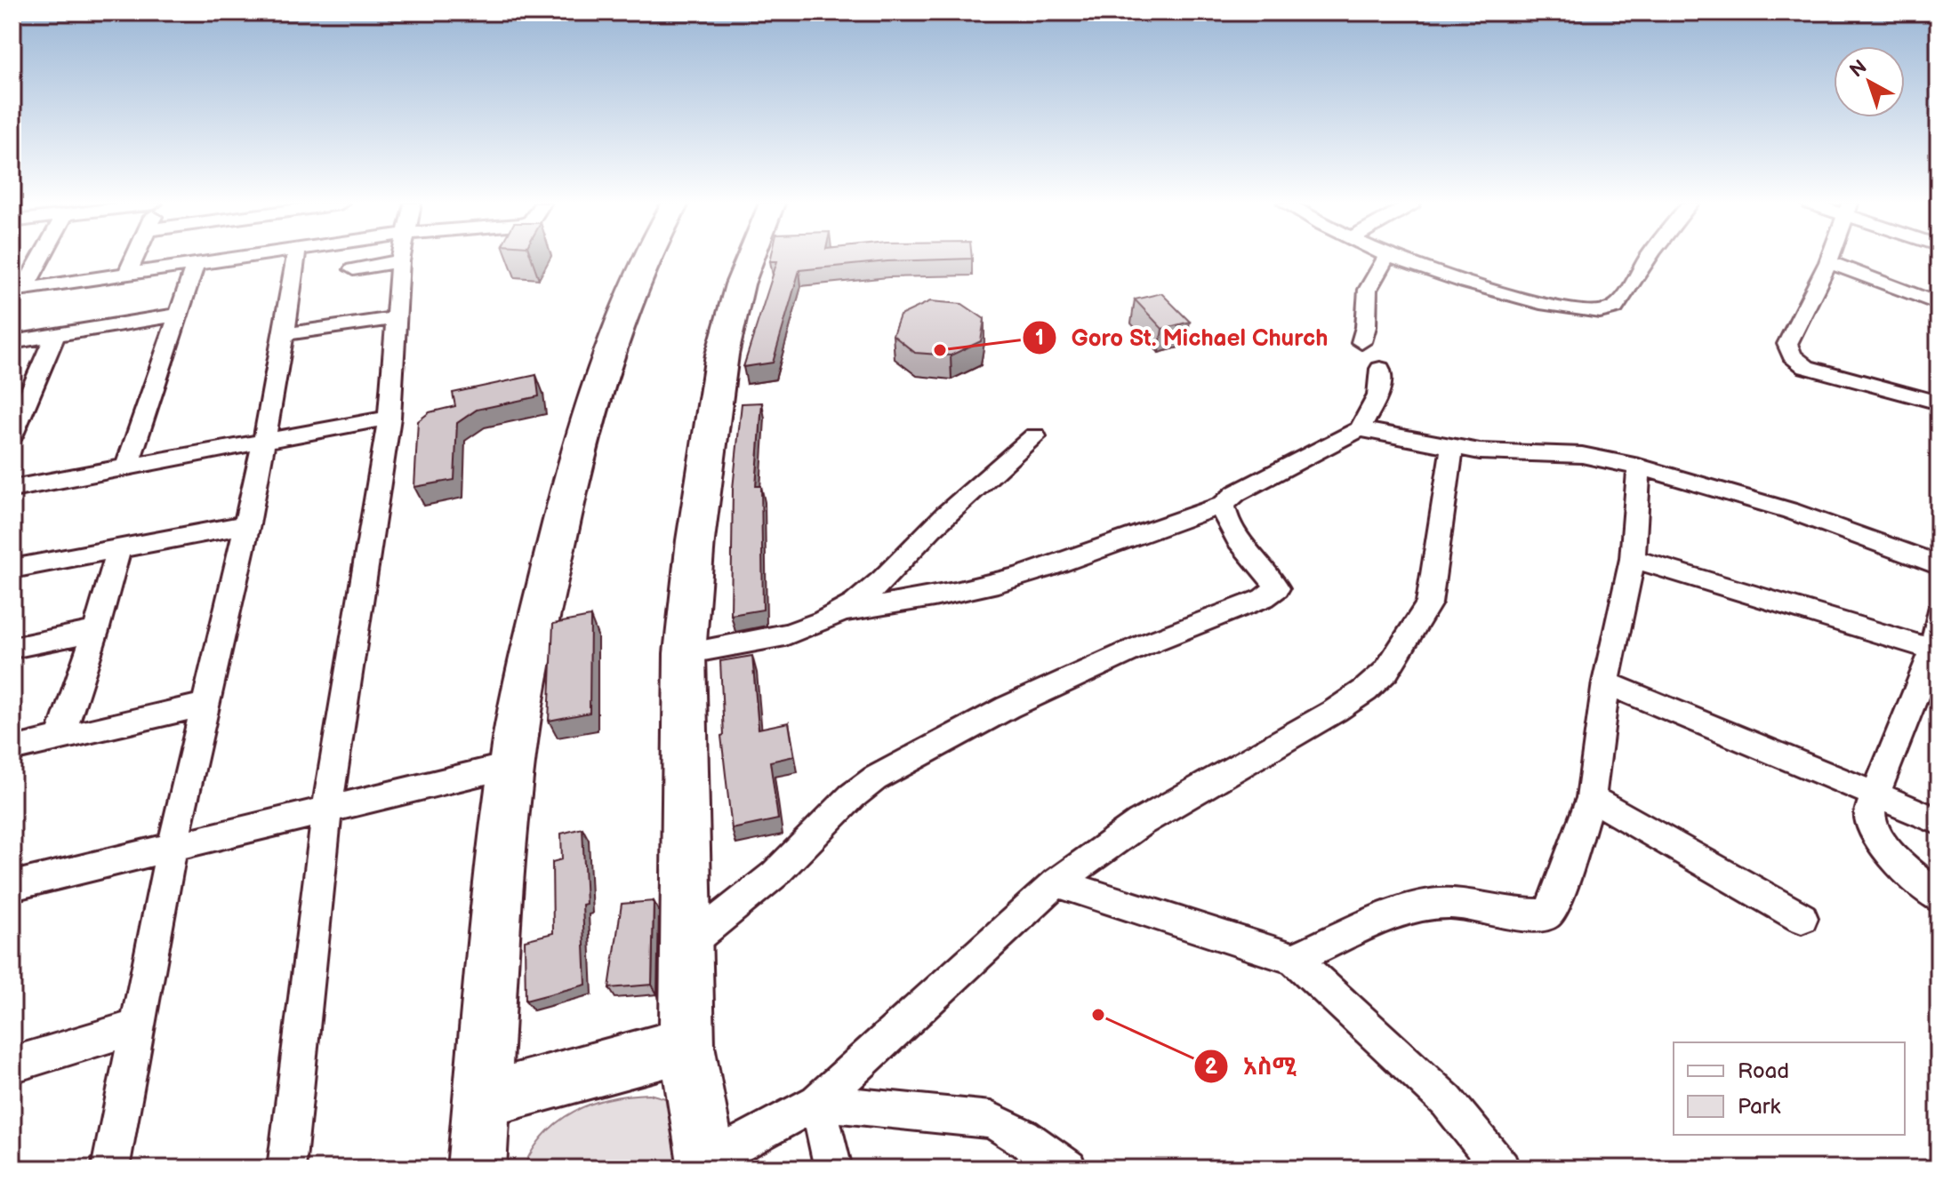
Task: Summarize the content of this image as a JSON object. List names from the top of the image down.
{
  "places": ["Goro St. Michael Church", "አስሚ"],
  "legend": ["Road", "Park"],
  "north": "top left"
}
